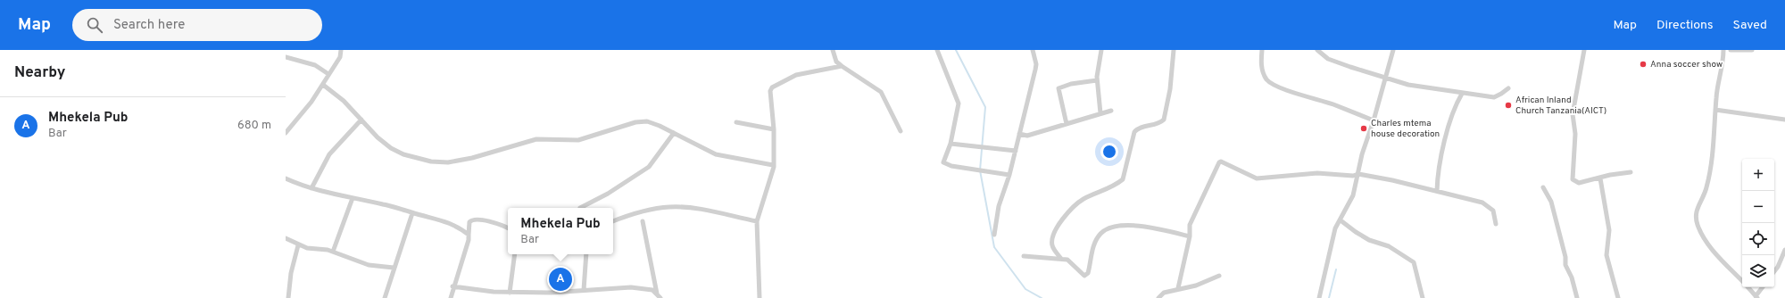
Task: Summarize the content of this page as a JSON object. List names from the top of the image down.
{
  "places": ["Anna soccer show", "African Inland Church Tanzania(AICT)", "Charles mtema house decoration"],
  "page": {
    "header": "Map",
    "search": "Search here",
    "nav": ["Map", "Directions", "Saved"],
    "heading": "Nearby",
    "list": [
      {
        "mark": "A",
        "name": "Mhekela Pub",
        "note": "Bar",
        "value": "680 m"
      }
    ],
    "map_buttons": ["+", "−"],
    "popup": ["Mhekela Pub", "Bar"],
    "pins": "A"
  }
}
